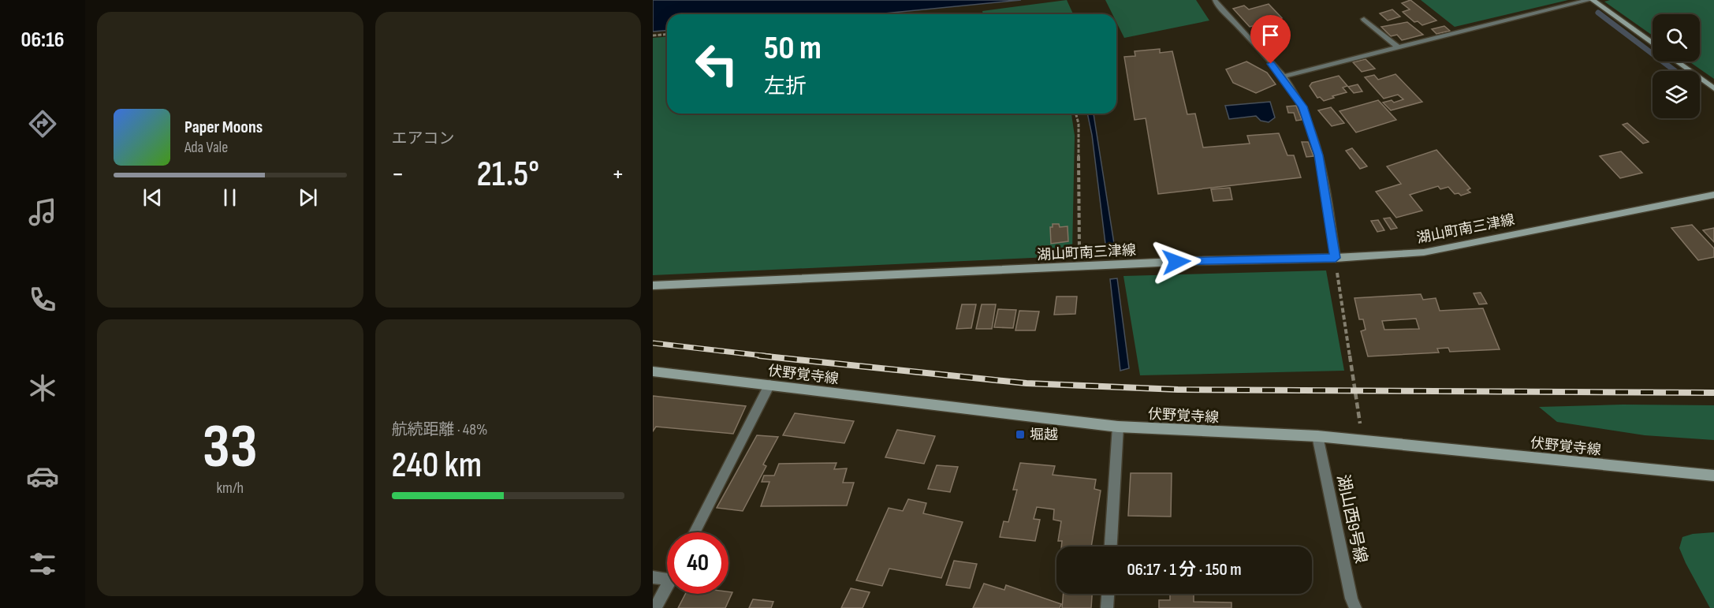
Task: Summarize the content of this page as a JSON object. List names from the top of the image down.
{
  "streets": {
    "street": ["湖山町南三津線", "伏野覚寺線", "湖山西9号線"]
  },
  "crossings": [
    ["伏野覚寺線", "湖山西9号線"]
  ],
  "places": {
    "transit": ["堀越"]
  },
  "page": {
    "tabs": "06:16",
    "tile": [
      "エアコン",
      ["33", "km/h"],
      ["航続距離 · 48%", "240 km"]
    ],
    "turn": ["50 m", "左折"],
    "song": ["Paper Moons", "Ada Vale"],
    "heat": ["−", "21.5°", "+"],
    "limit": "40",
    "trip": "06:17 · 1 分 · 150 m"
  }
}
